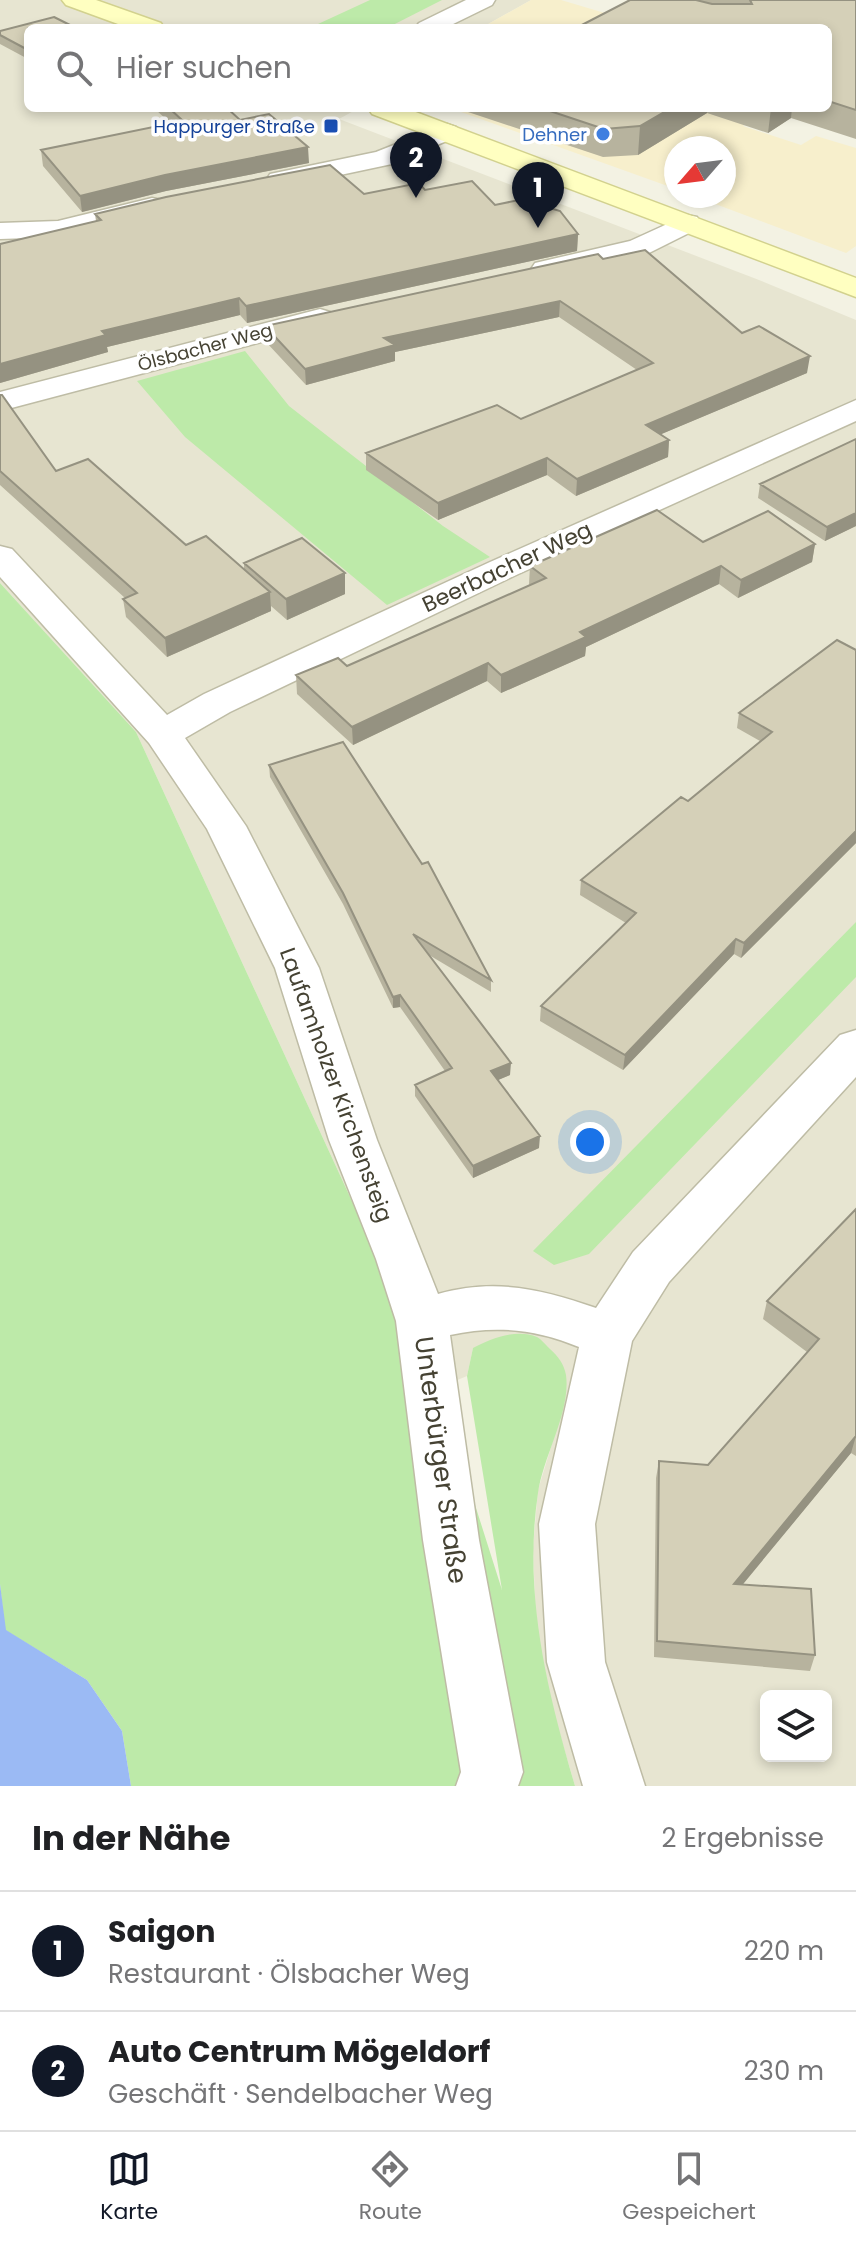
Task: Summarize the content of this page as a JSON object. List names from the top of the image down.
{
  "streets": {
    "street": [
      "Ölsbacher Weg",
      "Beerbacher Weg",
      "Laufamholzer Kirchensteig",
      "Unterbürger Straße"
    ]
  },
  "crossings": [
    ["Beerbacher Weg", "Laufamholzer Kirchensteig"],
    ["Laufamholzer Kirchensteig", "Unterbürger Straße"]
  ],
  "places": {
    "transit": ["Happurger Straße"],
    "other": ["Dehner"]
  },
  "north": "bottom left",
  "page": {
    "search": "Hier suchen",
    "pins": ["2", "1"],
    "heading": ["In der Nähe", "2 Ergebnisse"],
    "list": [
      {
        "mark": "1",
        "name": "Saigon",
        "note": "Restaurant · Ölsbacher Weg",
        "value": "220 m"
      },
      {
        "mark": "2",
        "name": "Auto Centrum Mögeldorf",
        "note": "Geschäft · Sendelbacher Weg",
        "value": "230 m"
      }
    ],
    "nav": ["Karte", "Route", "Gespeichert"]
  }
}
